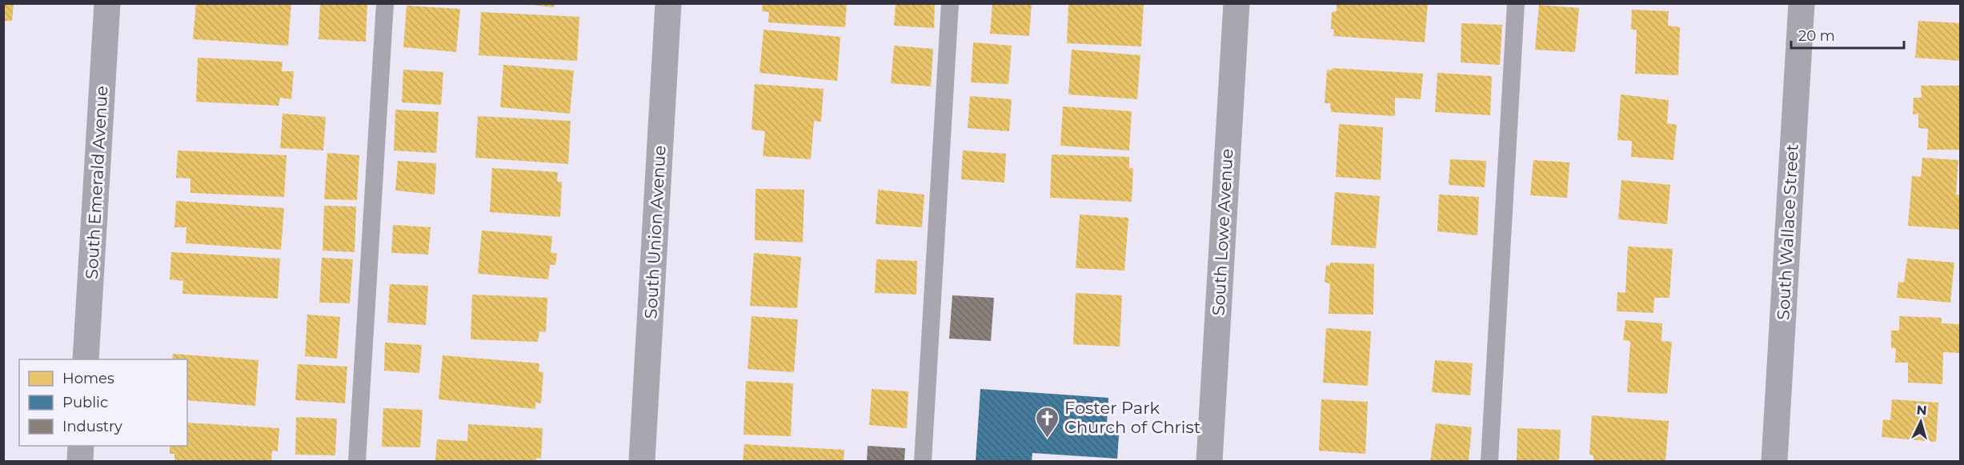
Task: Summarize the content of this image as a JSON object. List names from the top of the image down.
{
  "streets": {
    "street": [
      "South Emerald Avenue",
      "South Union Avenue",
      "South Lowe Avenue",
      "South Wallace Street"
    ]
  },
  "places": {
    "church": ["Foster Park Church of Christ"]
  },
  "legend": ["Homes", "Public", "Industry"],
  "scale_bar": "20 m",
  "north": "top"
}
